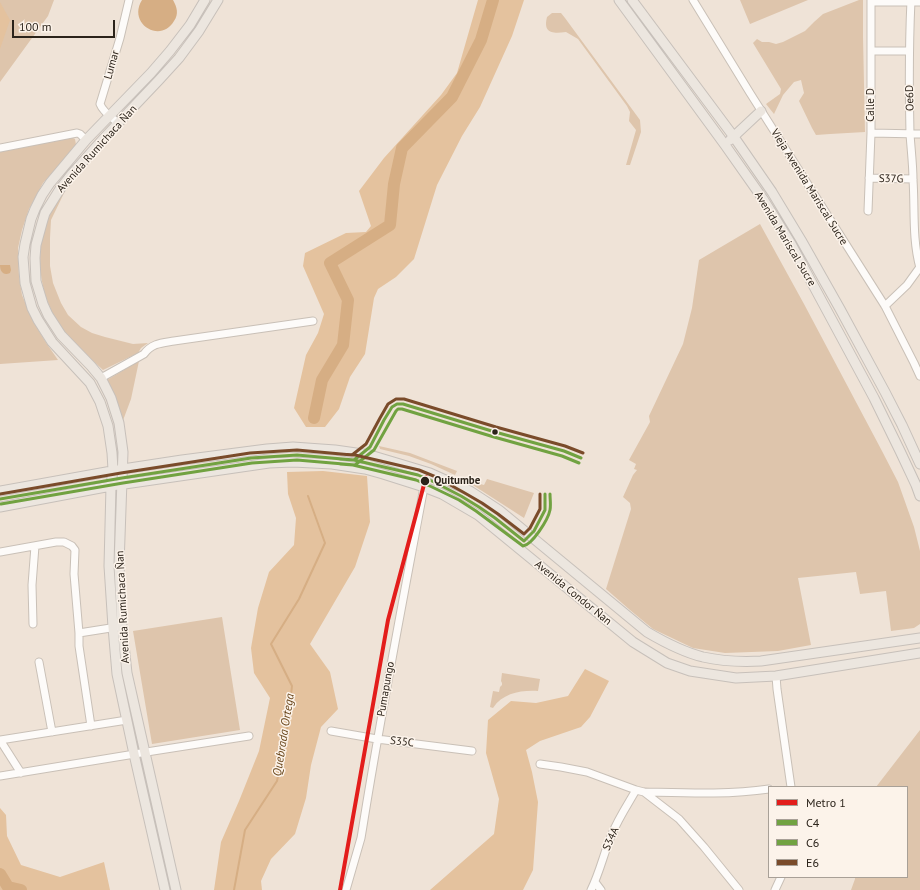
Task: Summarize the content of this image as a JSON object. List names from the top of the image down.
{
  "streets": {
    "main road": ["Avenida Rumichaca Ñan", "Avenida Mariscal Sucre", "Avenida Condor Ñan"],
    "street": [
      "Lumar",
      "Oe6D",
      "Calle D",
      "S37G",
      "Vieja Avenida Mariscal Sucre",
      "Pumapungo",
      "S35C",
      "S34A"
    ]
  },
  "crossings": [
    ["Lumar", "Avenida Rumichaca Ñan"],
    ["Oe6D", "S37G"],
    ["Calle D", "S37G"],
    ["Avenida Rumichaca Ñan", "Avenida Condor Ñan"],
    ["Avenida Condor Ñan", "Pumapungo"],
    ["Pumapungo", "S35C"]
  ],
  "water": ["Quebrada Ortega"],
  "places": ["Quitumbe"],
  "lines": [
    "transit line E6",
    "transit line C4",
    "transit line C6",
    "metro line 1"
  ],
  "legend": [
    "Metro 1",
    "C4",
    "C6",
    "E6"
  ],
  "scale_bar": "100 m"
}
